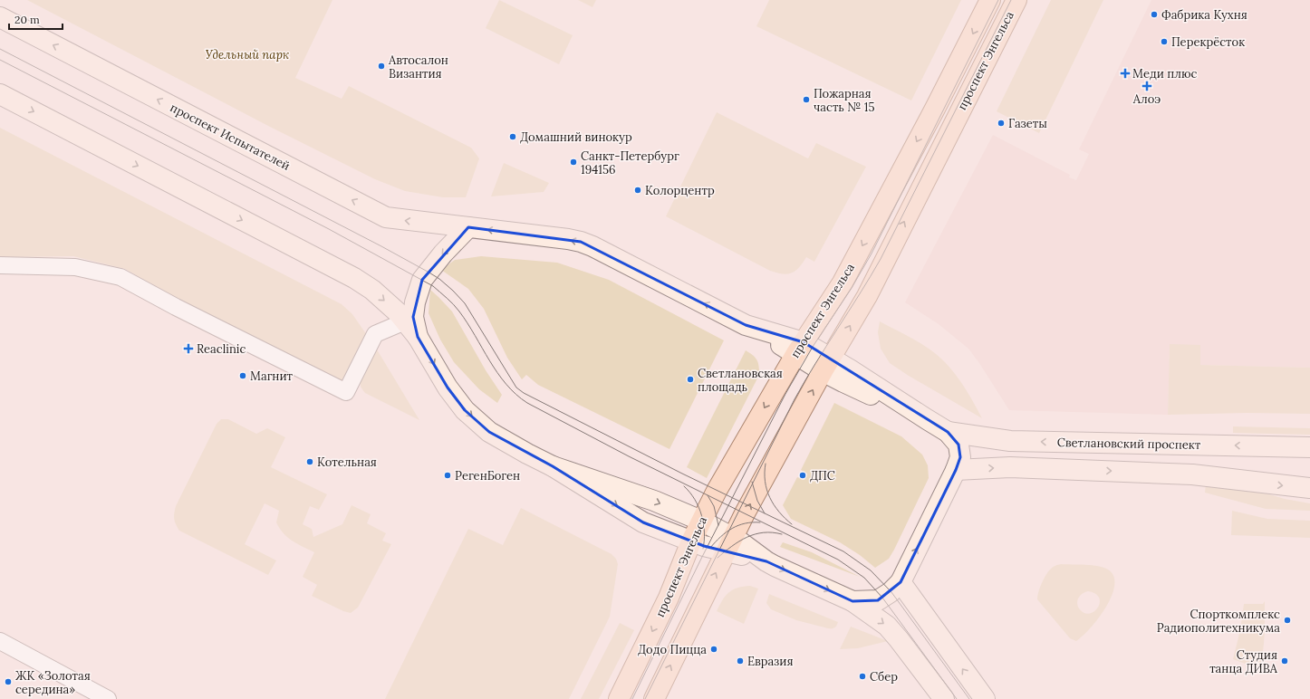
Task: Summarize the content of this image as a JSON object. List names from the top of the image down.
{
  "streets": {
    "main road": ["проспект Энгельса", "проспект Испытателей", "Светлановский проспект"]
  },
  "parks": ["Удельный парк"],
  "places": {
    "other": [
      "Фабрика Кухня",
      "Перекрёсток",
      "Автосалон Византия",
      "Пожарная часть № 15",
      "Газеты",
      "Домашний винокур",
      "Санкт-Петербург 194156",
      "Колорцентр",
      "Магнит",
      "Светлановская площадь",
      "Котельная",
      "РегенБоген",
      "ДПС",
      "Спорткомплекс Радиополитехникума",
      "Додо Пицца",
      "Евразия",
      "Студия танца ДИВА",
      "Сбер",
      "ЖК «Золотая середина»"
    ],
    "health": ["Меди плюс", "Алоэ", "Reaclinic"]
  },
  "scale_bar": "20 m"
}
